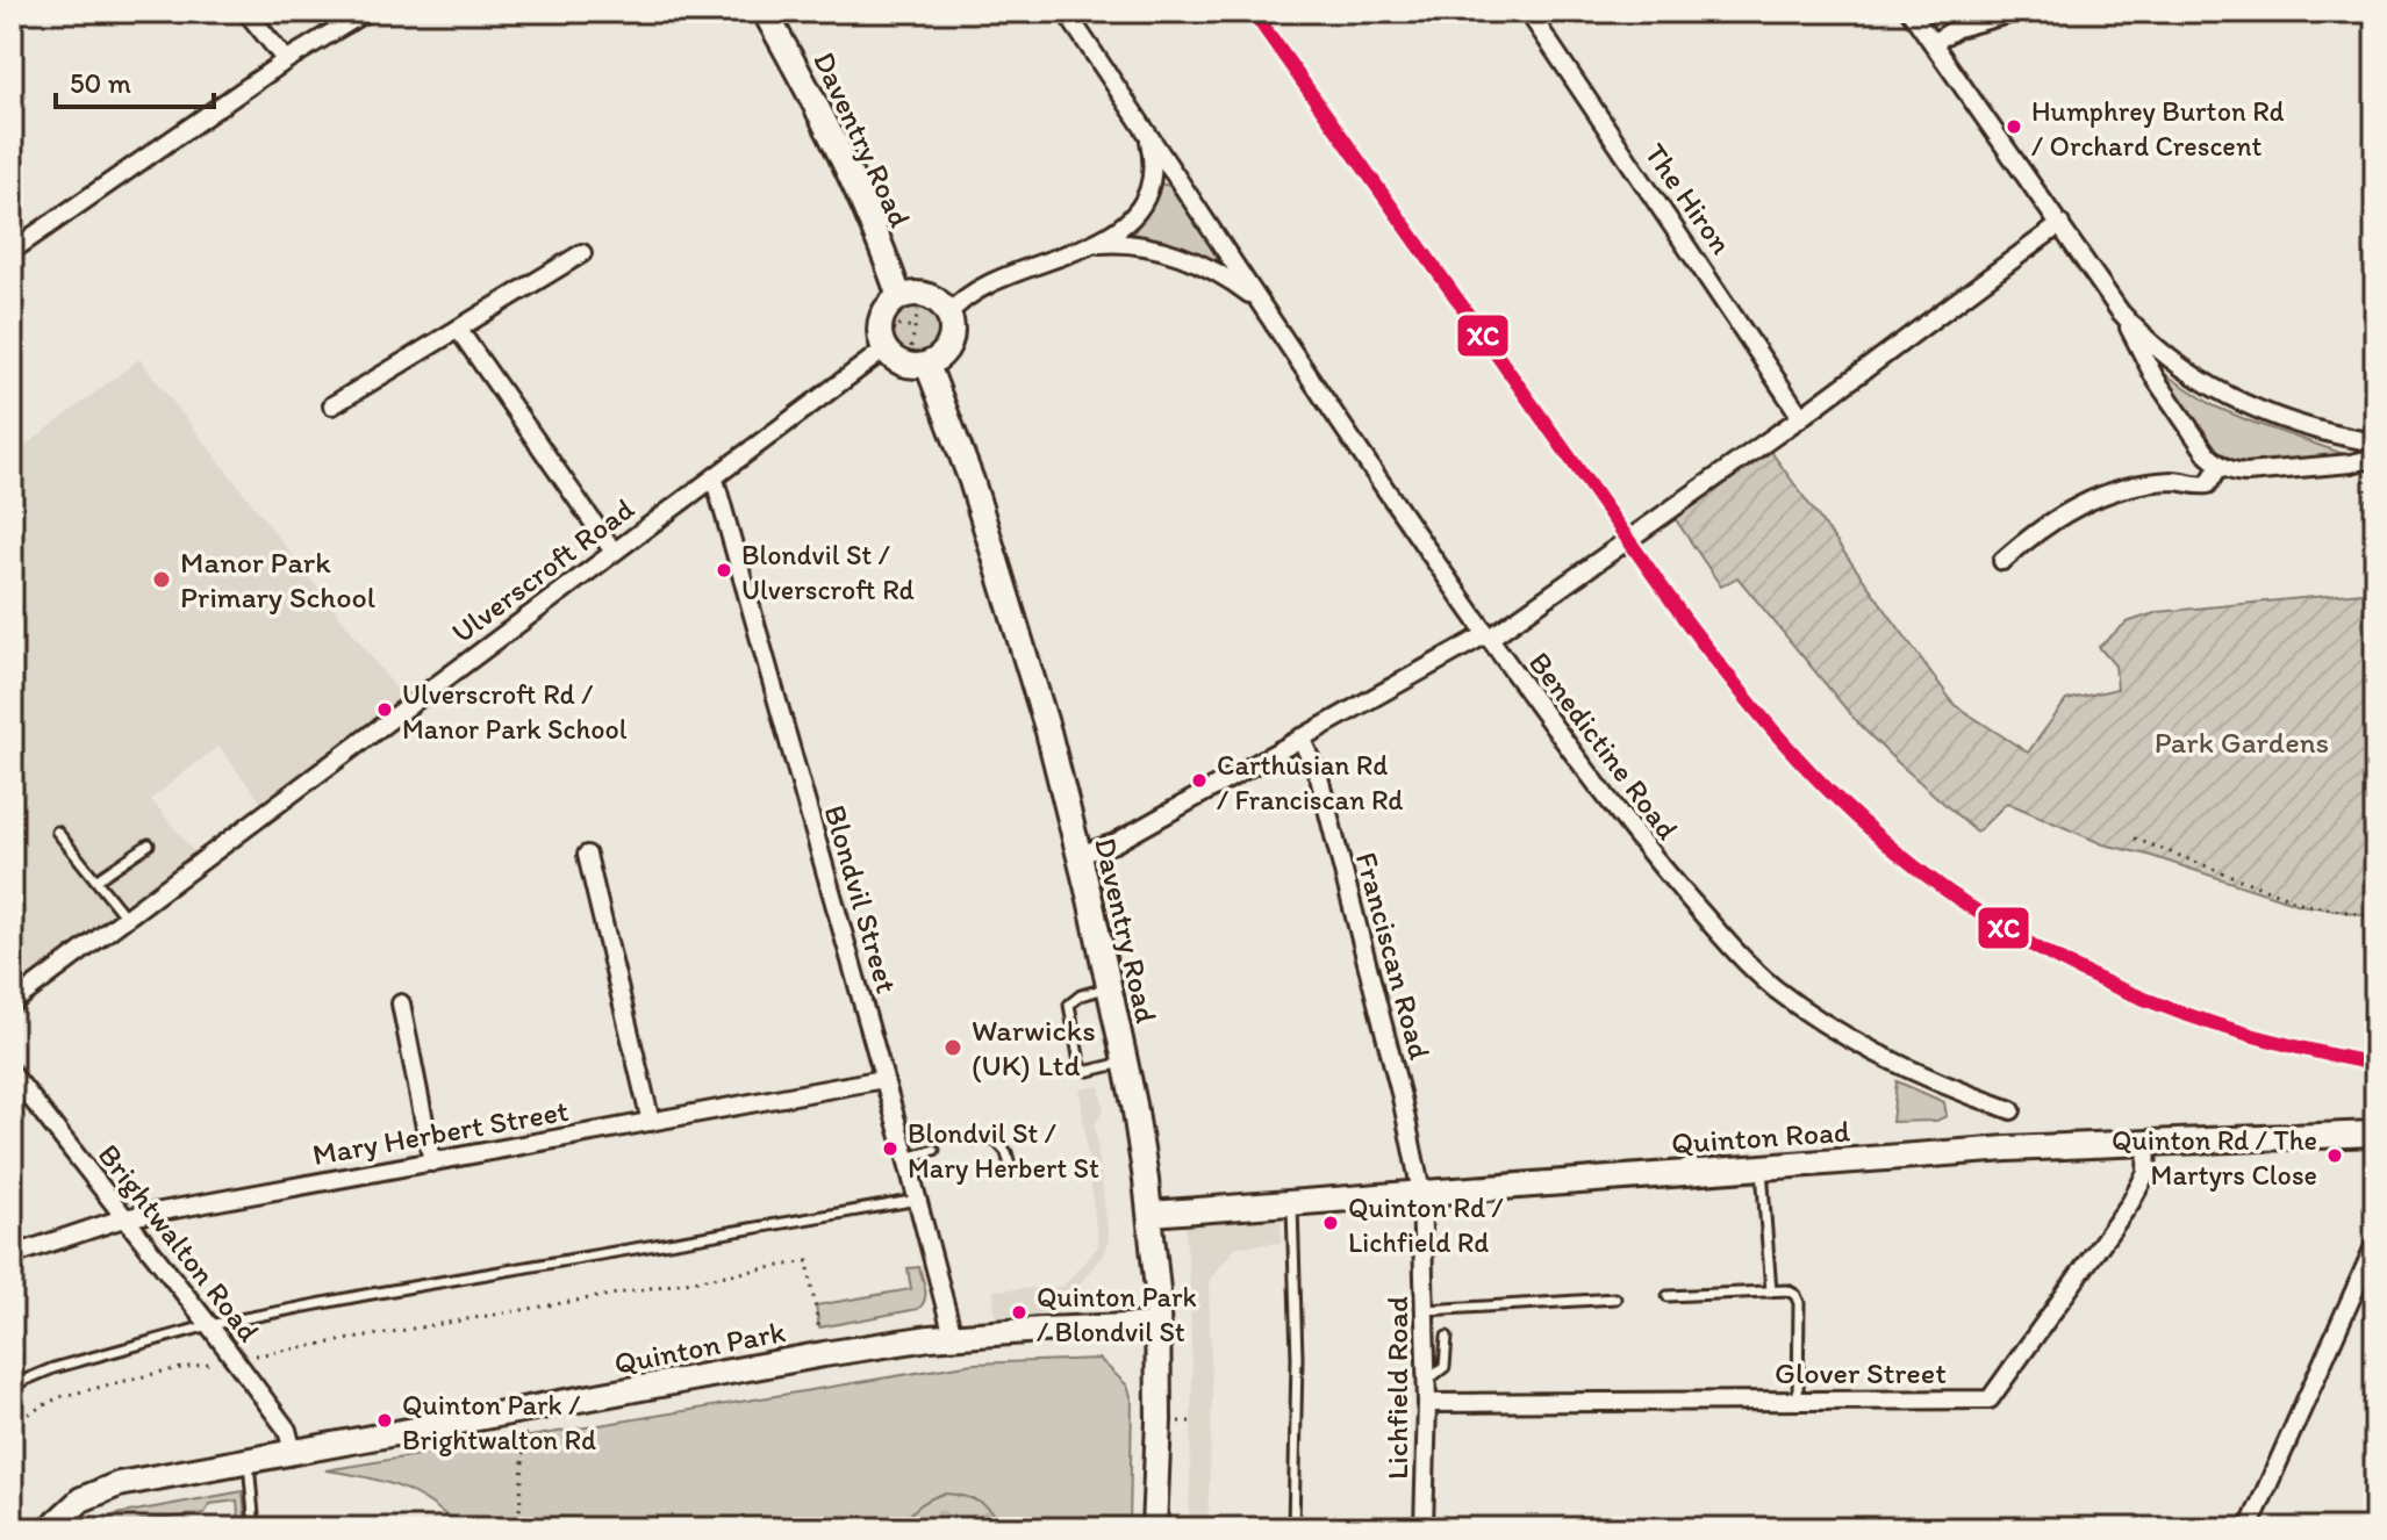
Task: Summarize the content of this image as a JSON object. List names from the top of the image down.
{
  "streets": {
    "street": [
      "Daventry Road",
      "The Hiron",
      "Ulverscroft Road",
      "Benedictine Road",
      "Blondvil Street",
      "Franciscan Road",
      "Mary Herbert Street",
      "Quinton Road",
      "Brightwalton Road",
      "Quinton Park",
      "Glover Street",
      "Lichfield Road"
    ]
  },
  "crossings": [
    ["Daventry Road", "Quinton Road"],
    ["Daventry Road", "Quinton Park"],
    ["Ulverscroft Road", "Blondvil Street"],
    ["Blondvil Street", "Mary Herbert Street"],
    ["Blondvil Street", "Quinton Park"],
    ["Franciscan Road", "Quinton Road"],
    ["Franciscan Road", "Lichfield Road"],
    ["Mary Herbert Street", "Brightwalton Road"],
    ["Quinton Road", "Glover Street"],
    ["Quinton Road", "Lichfield Road"],
    ["Brightwalton Road", "Quinton Park"],
    ["Glover Street", "Lichfield Road"]
  ],
  "parks": ["Park Gardens"],
  "places": [
    "Humphrey Burton Rd / Orchard Crescent",
    "Blondvil St / Ulverscroft Rd",
    "Manor Park Primary School",
    "Ulverscroft Rd / Manor Park School",
    "Carthusian Rd / Franciscan Rd",
    "Warwicks (UK) Ltd",
    "Blondvil St / Mary Herbert St",
    "Quinton Rd / The Martyrs Close",
    "Quinton Rd / Lichfield Rd",
    "Quinton Park / Blondvil St",
    "Quinton Park / Brightwalton Rd"
  ],
  "lines": ["transit line XC"],
  "scale_bar": "50 m"
}
